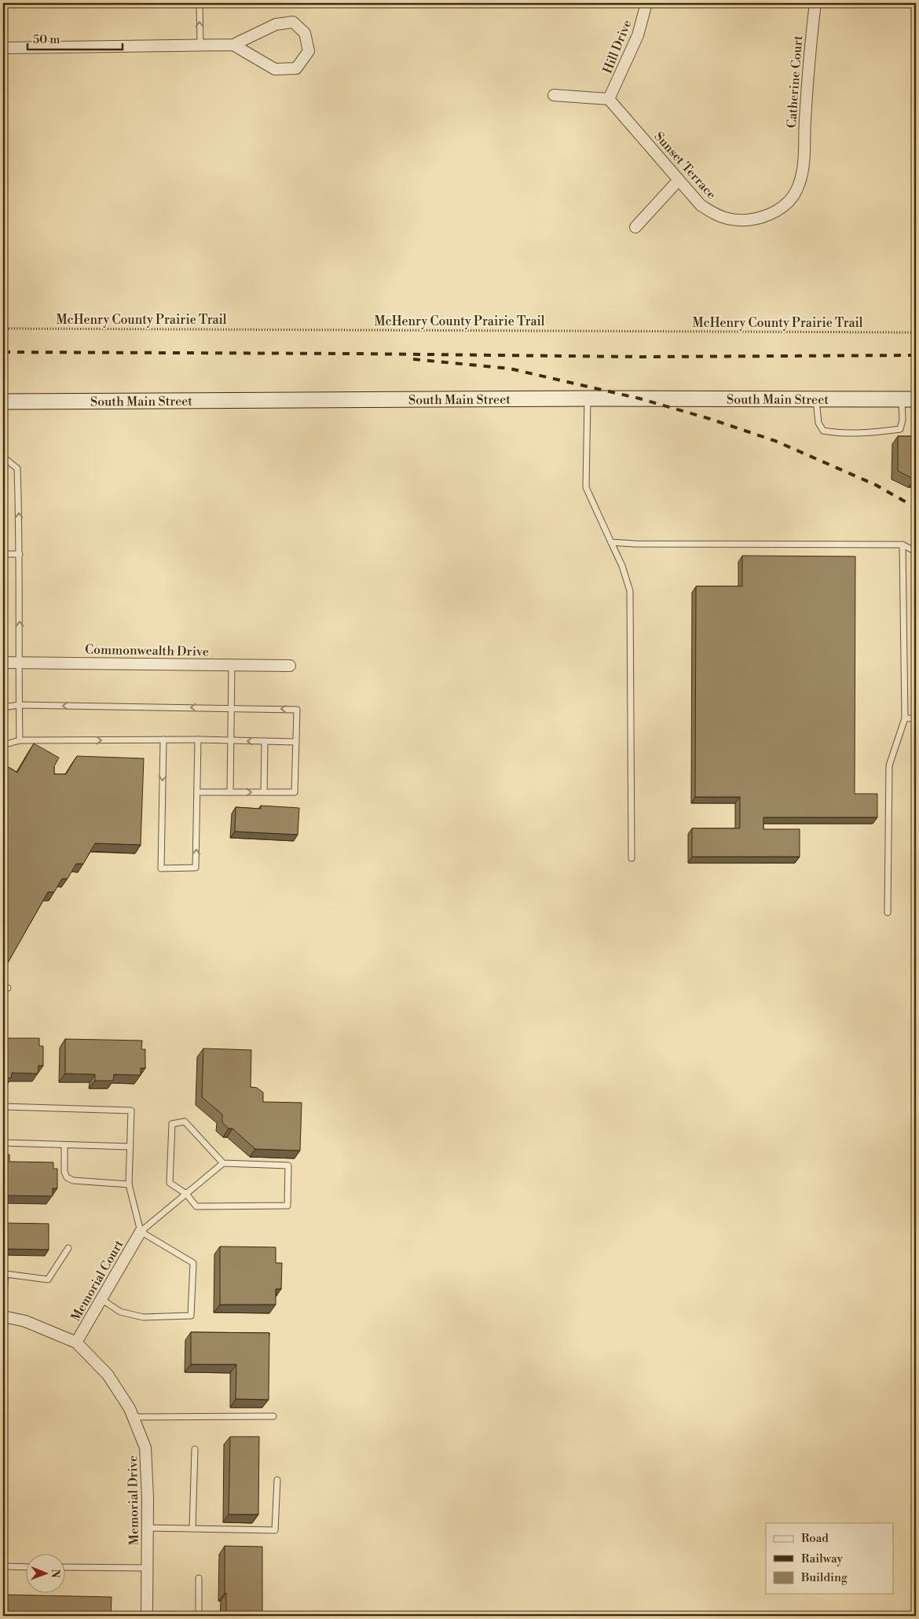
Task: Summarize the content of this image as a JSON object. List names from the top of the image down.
{
  "streets": {
    "street": [
      "Hill Drive",
      "Catherine Court",
      "Sunset Terrace",
      "South Main Street",
      "Commonwealth Drive",
      "Memorial Court",
      "Memorial Drive"
    ],
    "path": ["McHenry County Prairie Trail"]
  },
  "crossings": [
    ["Hill Drive", "Sunset Terrace"],
    ["Catherine Court", "Sunset Terrace"],
    ["Memorial Court", "Memorial Drive"]
  ],
  "legend": ["Road", "Railway", "Building"],
  "scale_bar": "50 m",
  "north": "right"
}
